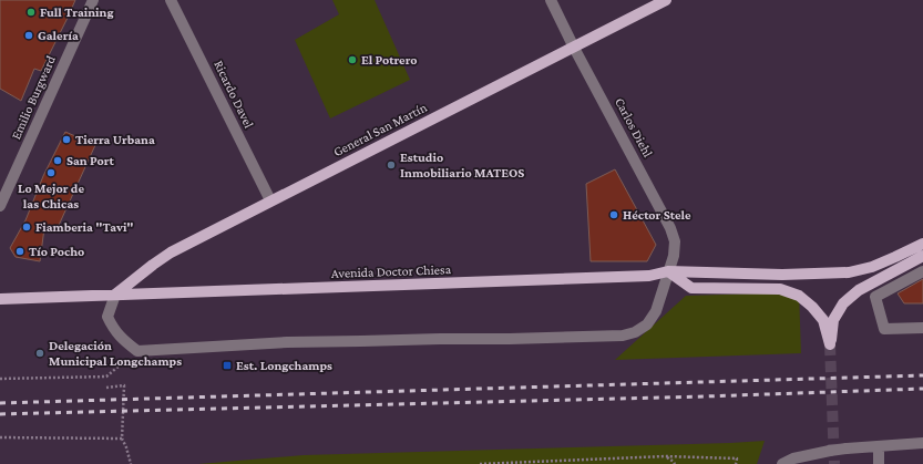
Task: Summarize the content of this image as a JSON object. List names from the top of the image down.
{
  "streets": {
    "main road": ["General San Martín", "Avenida Doctor Chiesa"],
    "street": ["Ricardo Davel", "Emilio Burgward", "Carlos Diehl"]
  },
  "crossings": [
    ["Ricardo Davel", "General San Martín"],
    ["Carlos Diehl", "General San Martín"],
    ["Carlos Diehl", "Avenida Doctor Chiesa"],
    ["General San Martín", "Avenida Doctor Chiesa"]
  ],
  "places": {
    "other": [
      "Full Training",
      "Galería",
      "El Potrero",
      "Tierra Urbana",
      "San Port",
      "Estudio Inmobiliario MATEOS",
      "Lo Mejor de las Chicas",
      "Héctor Stele",
      "Fiamberia \"Tavi\"",
      "Tío Pocho",
      "Delegación Municipal Longchamps"
    ],
    "transit": ["Est. Longchamps"]
  }
}
